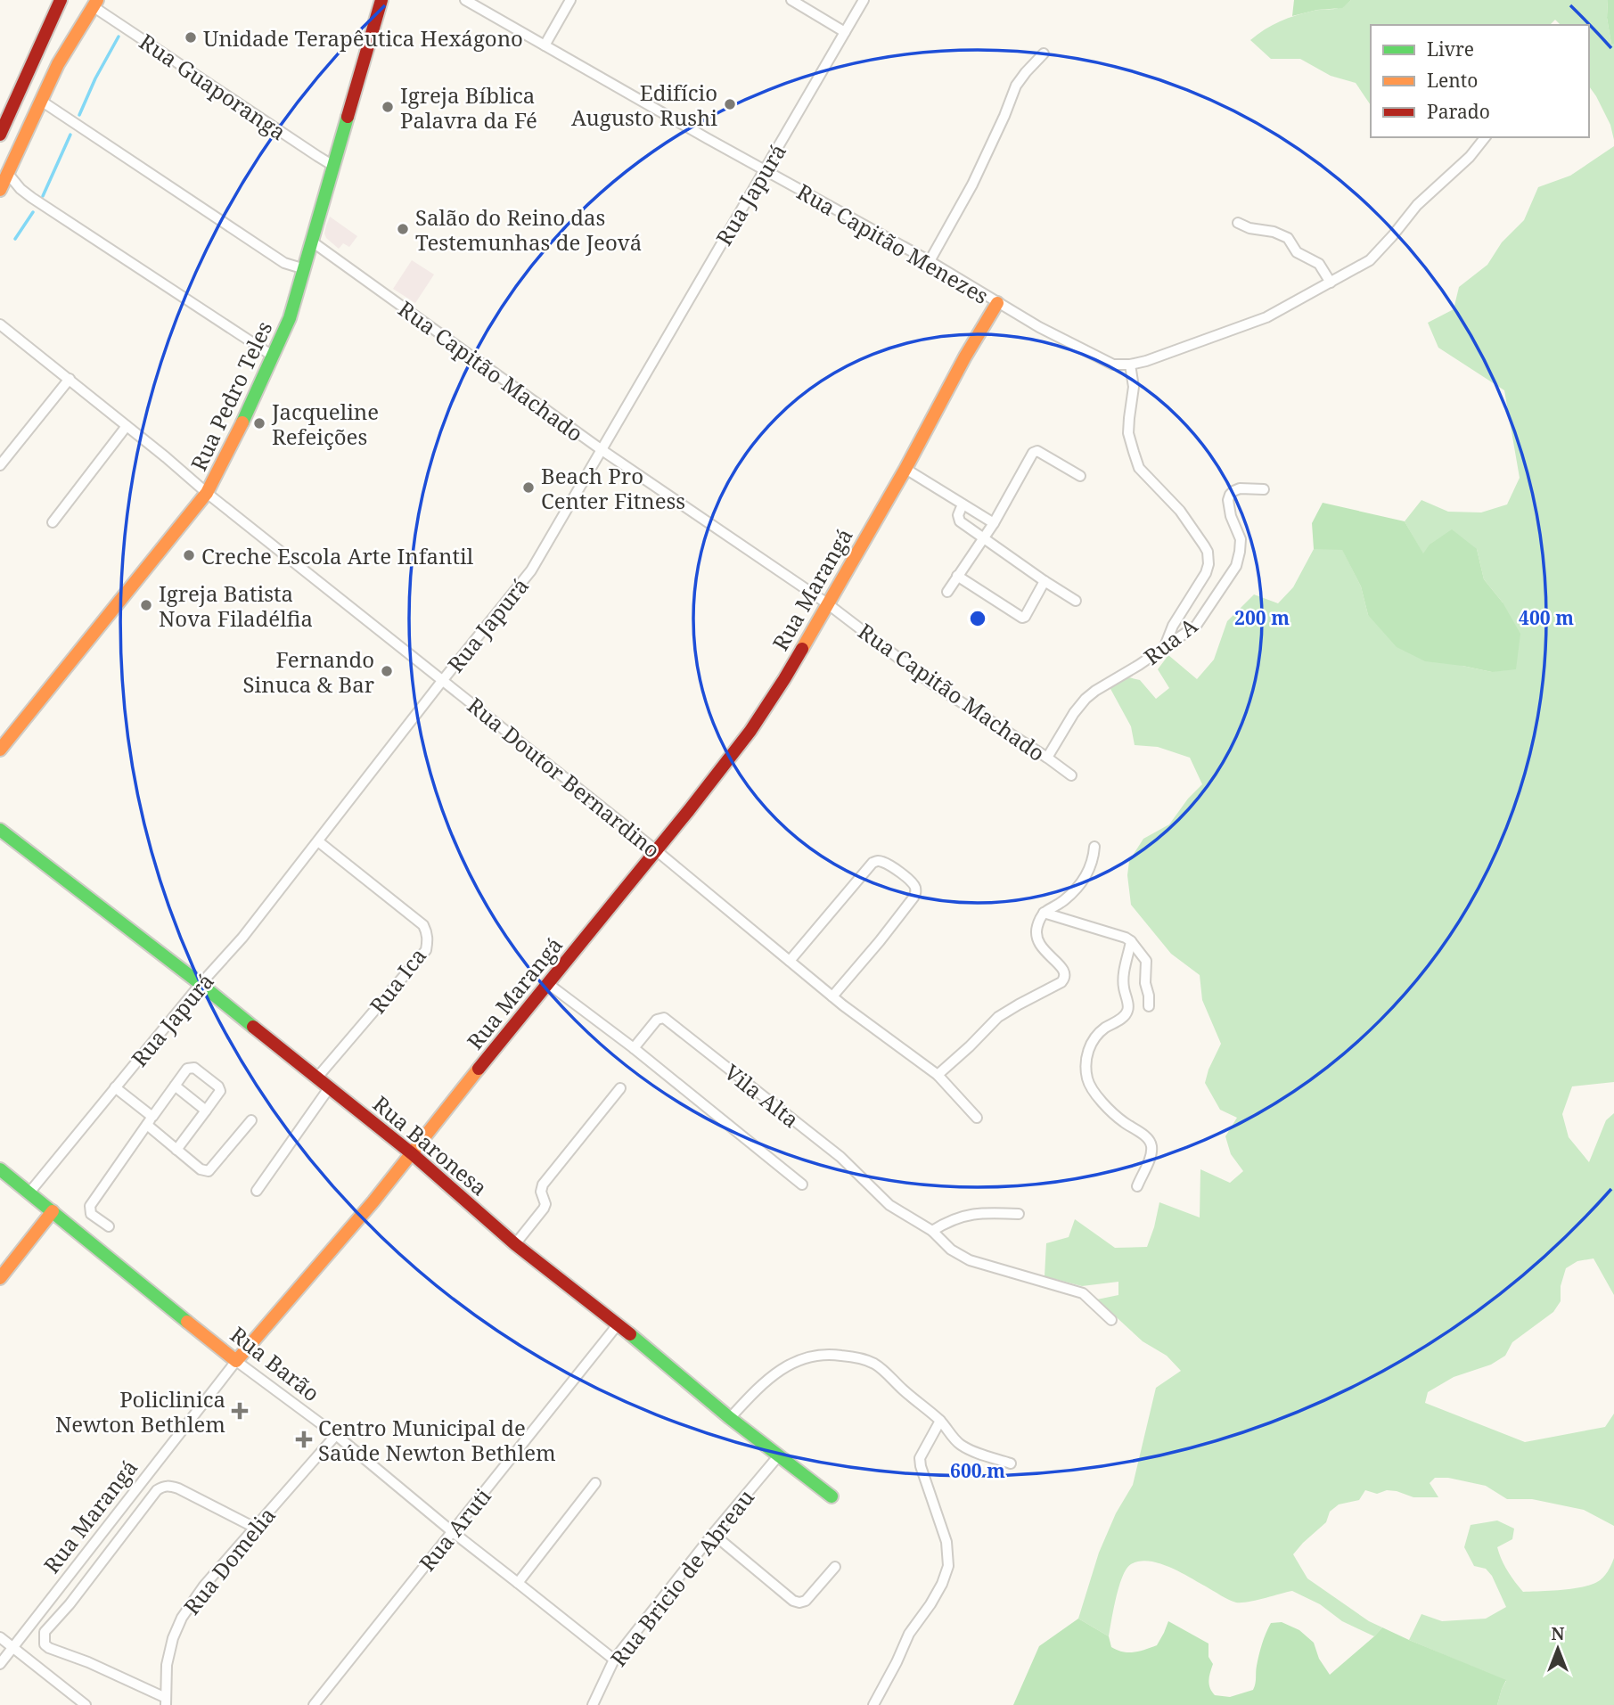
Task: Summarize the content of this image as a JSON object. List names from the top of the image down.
{
  "streets": {
    "street": [
      "Rua Guaporanga",
      "Rua Japurá",
      "Rua Capitão Menezes",
      "Rua Capitão Machado",
      "Rua Pedro Teles",
      "Rua Marangá",
      "Rua A",
      "Rua Doutor Bernardino",
      "Rua Ica",
      "Vila Alta",
      "Rua Baronesa",
      "Rua Barão",
      "Rua Aruti",
      "Rua Domelia",
      "Rua Bricio de Abreau"
    ]
  },
  "crossings": [
    ["Rua Guaporanga", "Rua Pedro Teles"],
    ["Rua Japurá", "Rua Capitão Menezes"],
    ["Rua Japurá", "Rua Capitão Machado"],
    ["Rua Japurá", "Rua Doutor Bernardino"],
    ["Rua Japurá", "Rua Ica"],
    ["Rua Japurá", "Rua Baronesa"],
    ["Rua Japurá", "Rua Barão"],
    ["Rua Capitão Menezes", "Rua Marangá"],
    ["Rua Capitão Machado", "Rua Pedro Teles"],
    ["Rua Capitão Machado", "Rua Marangá"],
    ["Rua Capitão Machado", "Rua A"],
    ["Rua Pedro Teles", "Rua Doutor Bernardino"],
    ["Rua Marangá", "Rua Doutor Bernardino"],
    ["Rua Marangá", "Vila Alta"],
    ["Rua Marangá", "Rua Baronesa"],
    ["Rua Marangá", "Rua Barão"],
    ["Rua Ica", "Rua Baronesa"],
    ["Rua Baronesa", "Rua Aruti"],
    ["Rua Baronesa", "Rua Bricio de Abreau"],
    ["Rua Barão", "Rua Aruti"],
    ["Rua Barão", "Rua Domelia"],
    ["Rua Barão", "Rua Bricio de Abreau"]
  ],
  "places": {
    "other": [
      "Unidade Terapêutica Hexágono",
      "Edifício Augusto Rushi",
      "Igreja Bíblica Palavra da Fé",
      "Salão do Reino das Testemunhas de Jeová",
      "Jacqueline Refeições",
      "Beach Pro Center Fitness",
      "Creche Escola Arte Infantil",
      "Igreja Batista Nova Filadélfia",
      "Fernando Sinuca & Bar"
    ],
    "health": ["Policlinica Newton Bethlem", "Centro Municipal de Saúde Newton Bethlem"]
  },
  "legend": ["Livre", "Lento", "Parado"],
  "north": "top",
  "rings": ["200 m", "400 m", "600 m"]
}
